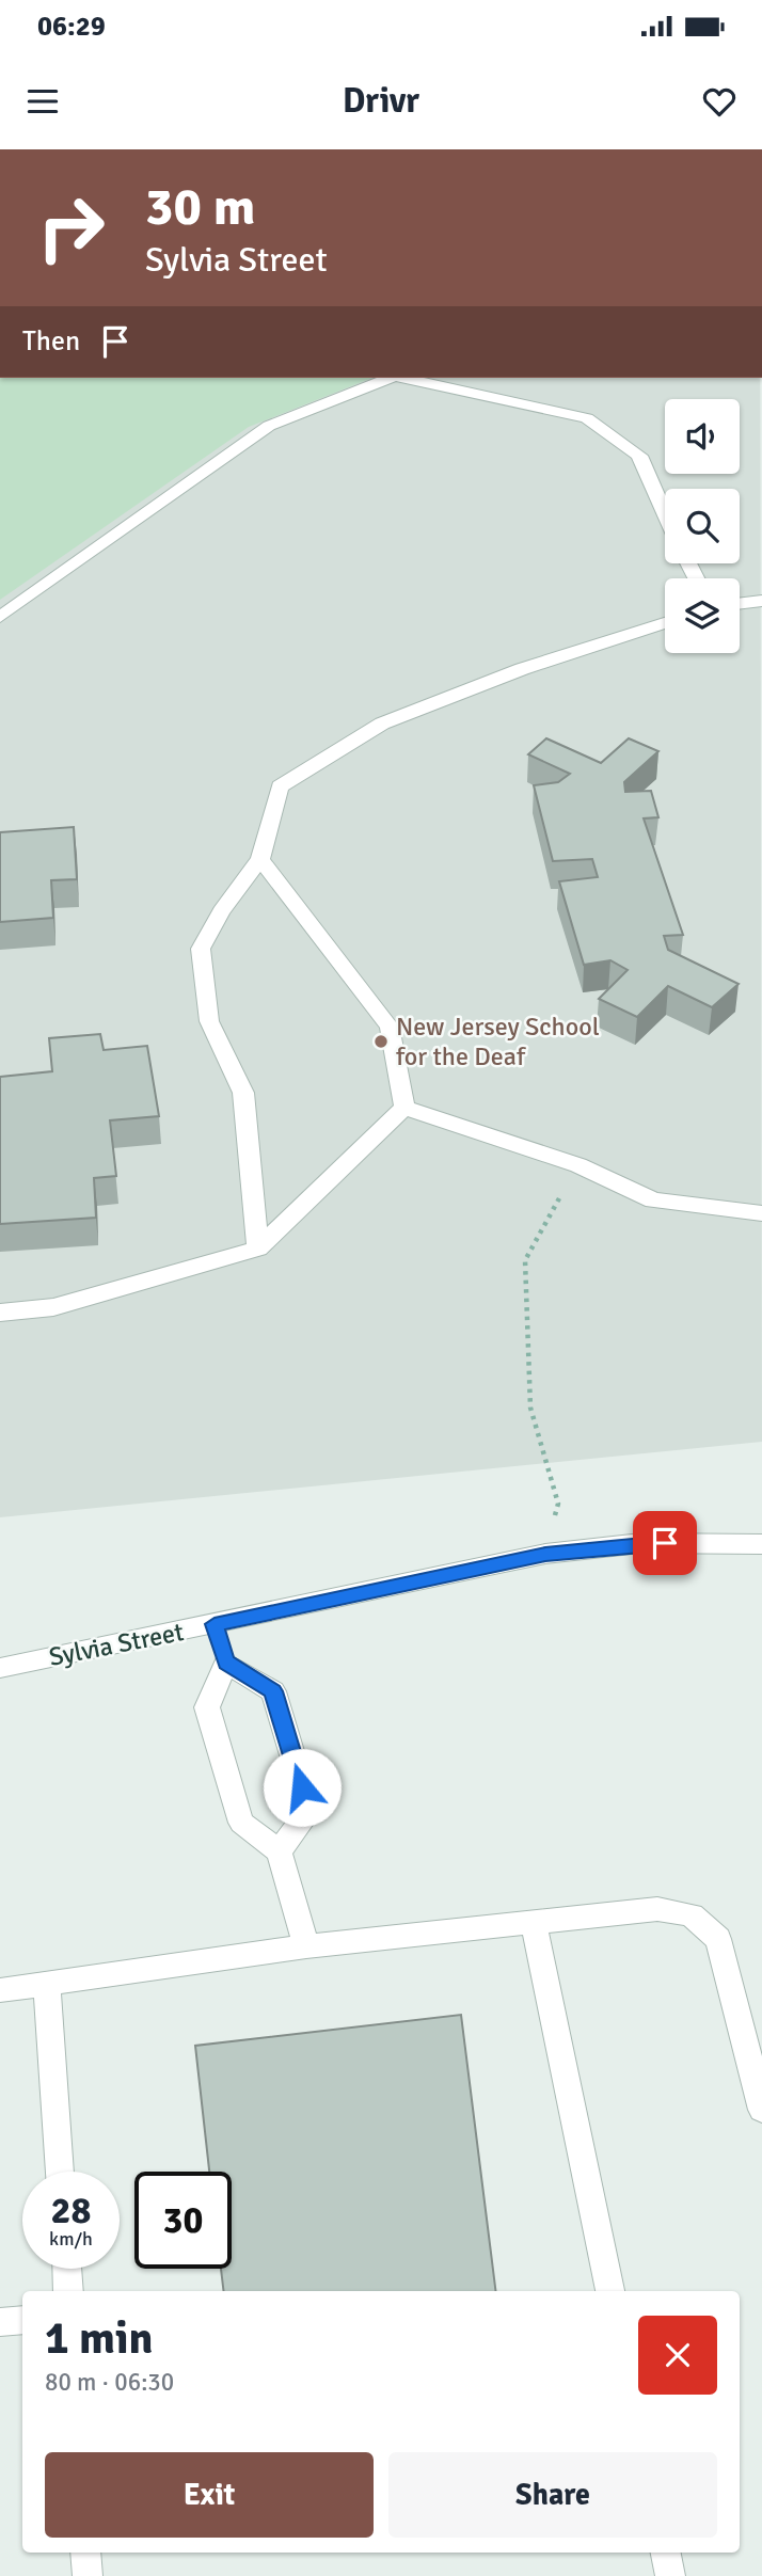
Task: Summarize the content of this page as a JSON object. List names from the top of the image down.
{
  "streets": {
    "street": ["Sylvia Street"]
  },
  "places": ["New Jersey School for the Deaf"],
  "page": {
    "status": "06:29",
    "header": "Drivr",
    "turn": ["30 m", "Sylvia Street"],
    "then": "Then",
    "speed": "28 km/h",
    "limit": "30",
    "heading": ["1 min", "80 m · 06:30"],
    "buttons": ["Exit", "Share"]
  }
}
